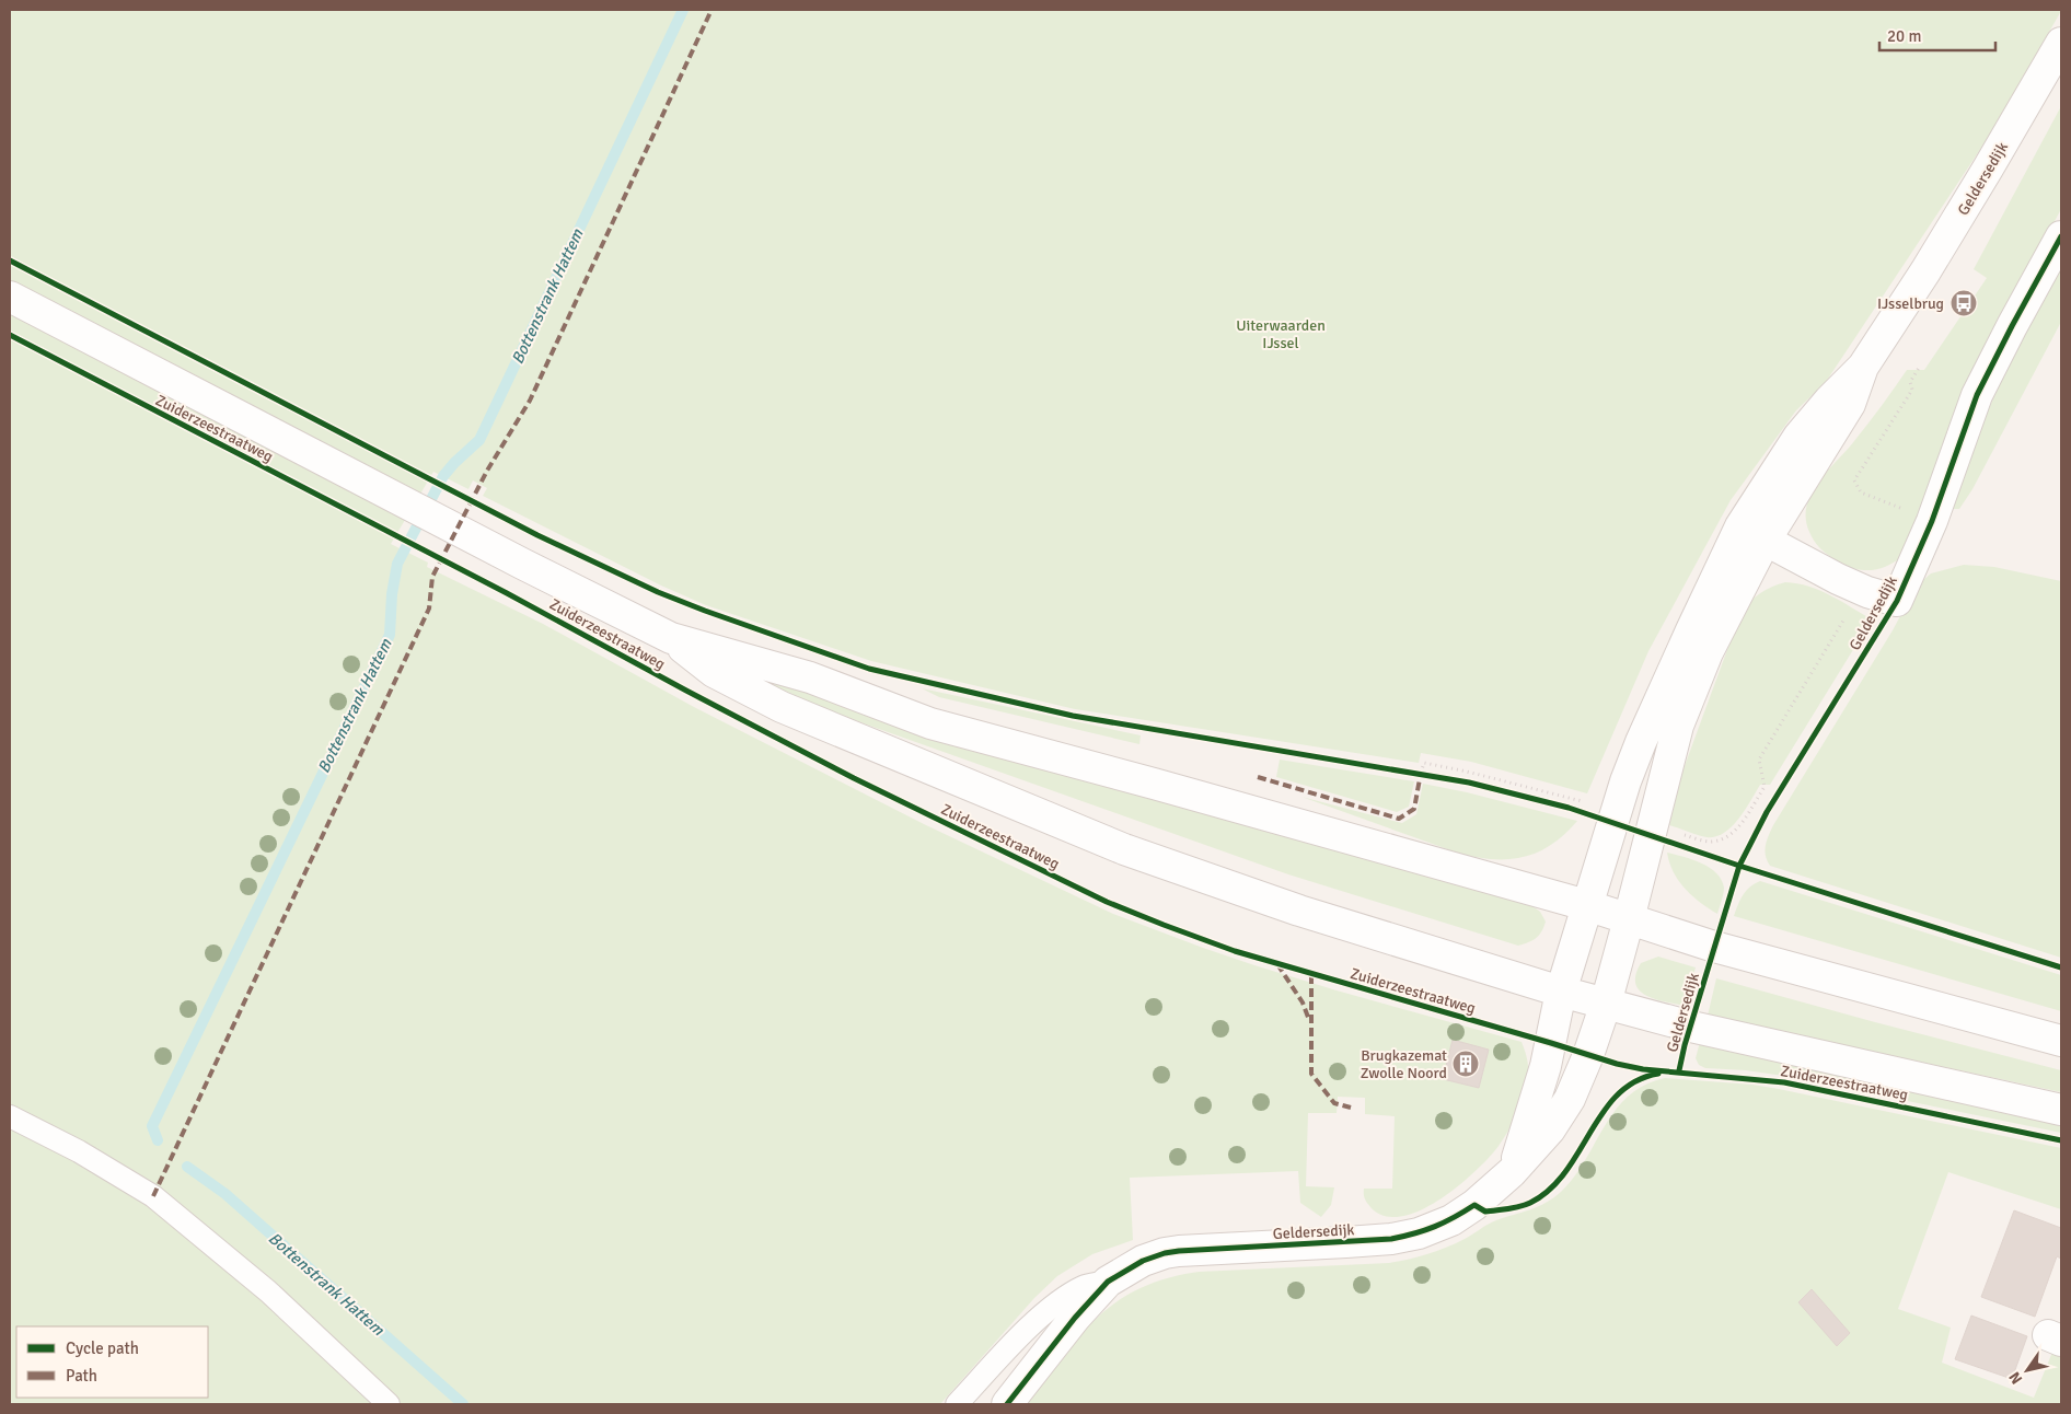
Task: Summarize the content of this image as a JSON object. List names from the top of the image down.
{
  "streets": {
    "main road": ["Geldersedijk", "Zuiderzeestraatweg"]
  },
  "crossings": [
    ["Geldersedijk", "Zuiderzeestraatweg"]
  ],
  "water": ["Bottenstrank Hattem"],
  "parks": ["Uiterwaarden IJssel"],
  "places": {
    "bus stop": ["IJsselbrug"],
    "building": ["Brugkazemat Zwolle Noord"]
  },
  "legend": ["Cycle path", "Path"],
  "scale_bar": "20 m",
  "north": "bottom left"
}
